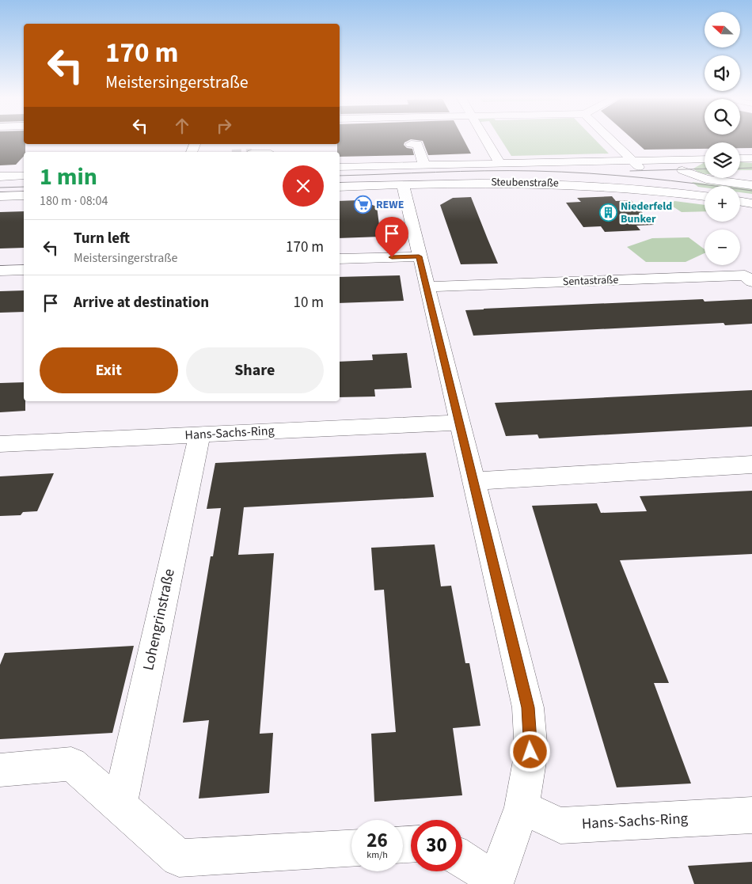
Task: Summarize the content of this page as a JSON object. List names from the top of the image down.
{
  "streets": {
    "street": [
      "Steubenstraße",
      "Sentastraße",
      "Hans-Sachs-Ring",
      "Lohengrinstraße"
    ]
  },
  "crossings": [
    ["Hans-Sachs-Ring", "Lohengrinstraße"]
  ],
  "places": {
    "supermarket": ["REWE"],
    "building": ["Niederfeld Bunker"]
  },
  "north": "left",
  "page": {
    "map_buttons": ["+", "−"],
    "turn": ["170 m", "Meistersingerstraße"],
    "heading": ["1 min", "180 m · 08:04"],
    "list": [
      {
        "name": "Turn left",
        "note": "Meistersingerstraße",
        "value": "170 m"
      },
      {
        "name": "Arrive at destination",
        "value": "10 m"
      }
    ],
    "buttons": ["Exit", "Share"],
    "speed": "26 km/h",
    "limit": "30"
  }
}
